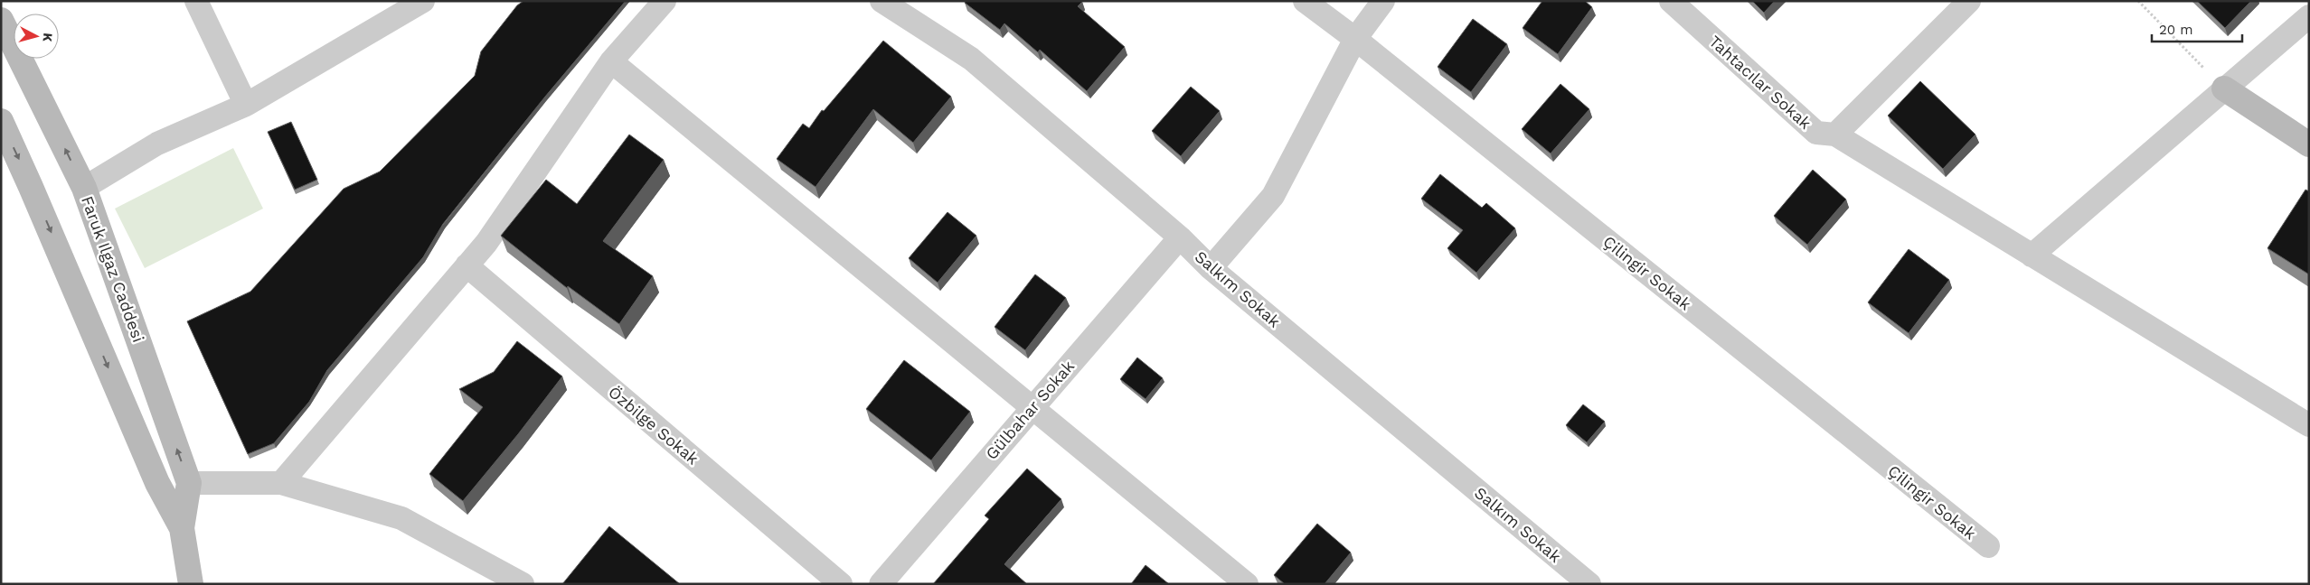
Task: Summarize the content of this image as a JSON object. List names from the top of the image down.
{
  "streets": {
    "street": [
      "Tahtacılar Sokak",
      "Faruk Ilgaz Caddesi",
      "Çilingir Sokak",
      "Salkım Sokak",
      "Gülbahar Sokak",
      "Özbilge Sokak"
    ]
  },
  "crossings": [
    ["Salkım Sokak", "Gülbahar Sokak"]
  ],
  "scale_bar": "20 m",
  "north": "right"
}
